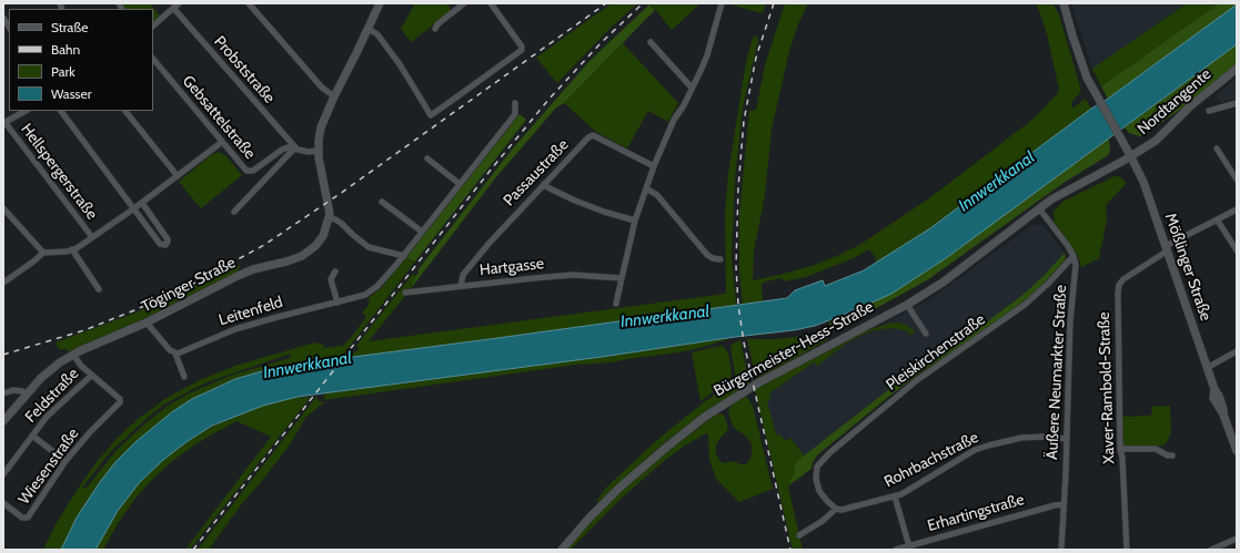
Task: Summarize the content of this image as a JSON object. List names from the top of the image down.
{
  "streets": {
    "main road": [
      "Nordtangente",
      "Mößlinger Straße",
      "Töginger Straße",
      "Bürgermeister-Hess-Straße"
    ],
    "street": [
      "Probststraße",
      "Gebsattelstraße",
      "Hellspergerstraße",
      "Passaustraße",
      "Hartgasse",
      "Leitenfeld",
      "Pleiskirchenstraße",
      "Äußere Neumarkter Straße",
      "Xaver-Rambold-Straße",
      "Feldstraße",
      "Rohrbachstraße",
      "Wiesenstraße",
      "Erhartingstraße"
    ]
  },
  "crossings": [
    ["Probststraße", "Gebsattelstraße"],
    ["Nordtangente", "Mößlinger Straße"],
    ["Nordtangente", "Bürgermeister-Hess-Straße"],
    ["Passaustraße", "Hartgasse"],
    ["Mößlinger Straße", "Bürgermeister-Hess-Straße"],
    ["Mößlinger Straße", "Xaver-Rambold-Straße"],
    ["Töginger Straße", "Wiesenstraße"],
    ["Pleiskirchenstraße", "Äußere Neumarkter Straße"],
    ["Pleiskirchenstraße", "Rohrbachstraße"],
    ["Äußere Neumarkter Straße", "Rohrbachstraße"],
    ["Äußere Neumarkter Straße", "Erhartingstraße"],
    ["Feldstraße", "Wiesenstraße"]
  ],
  "water": ["Innwerkkanal"],
  "legend": [
    "Straße",
    "Bahn",
    "Park",
    "Wasser"
  ]
}
